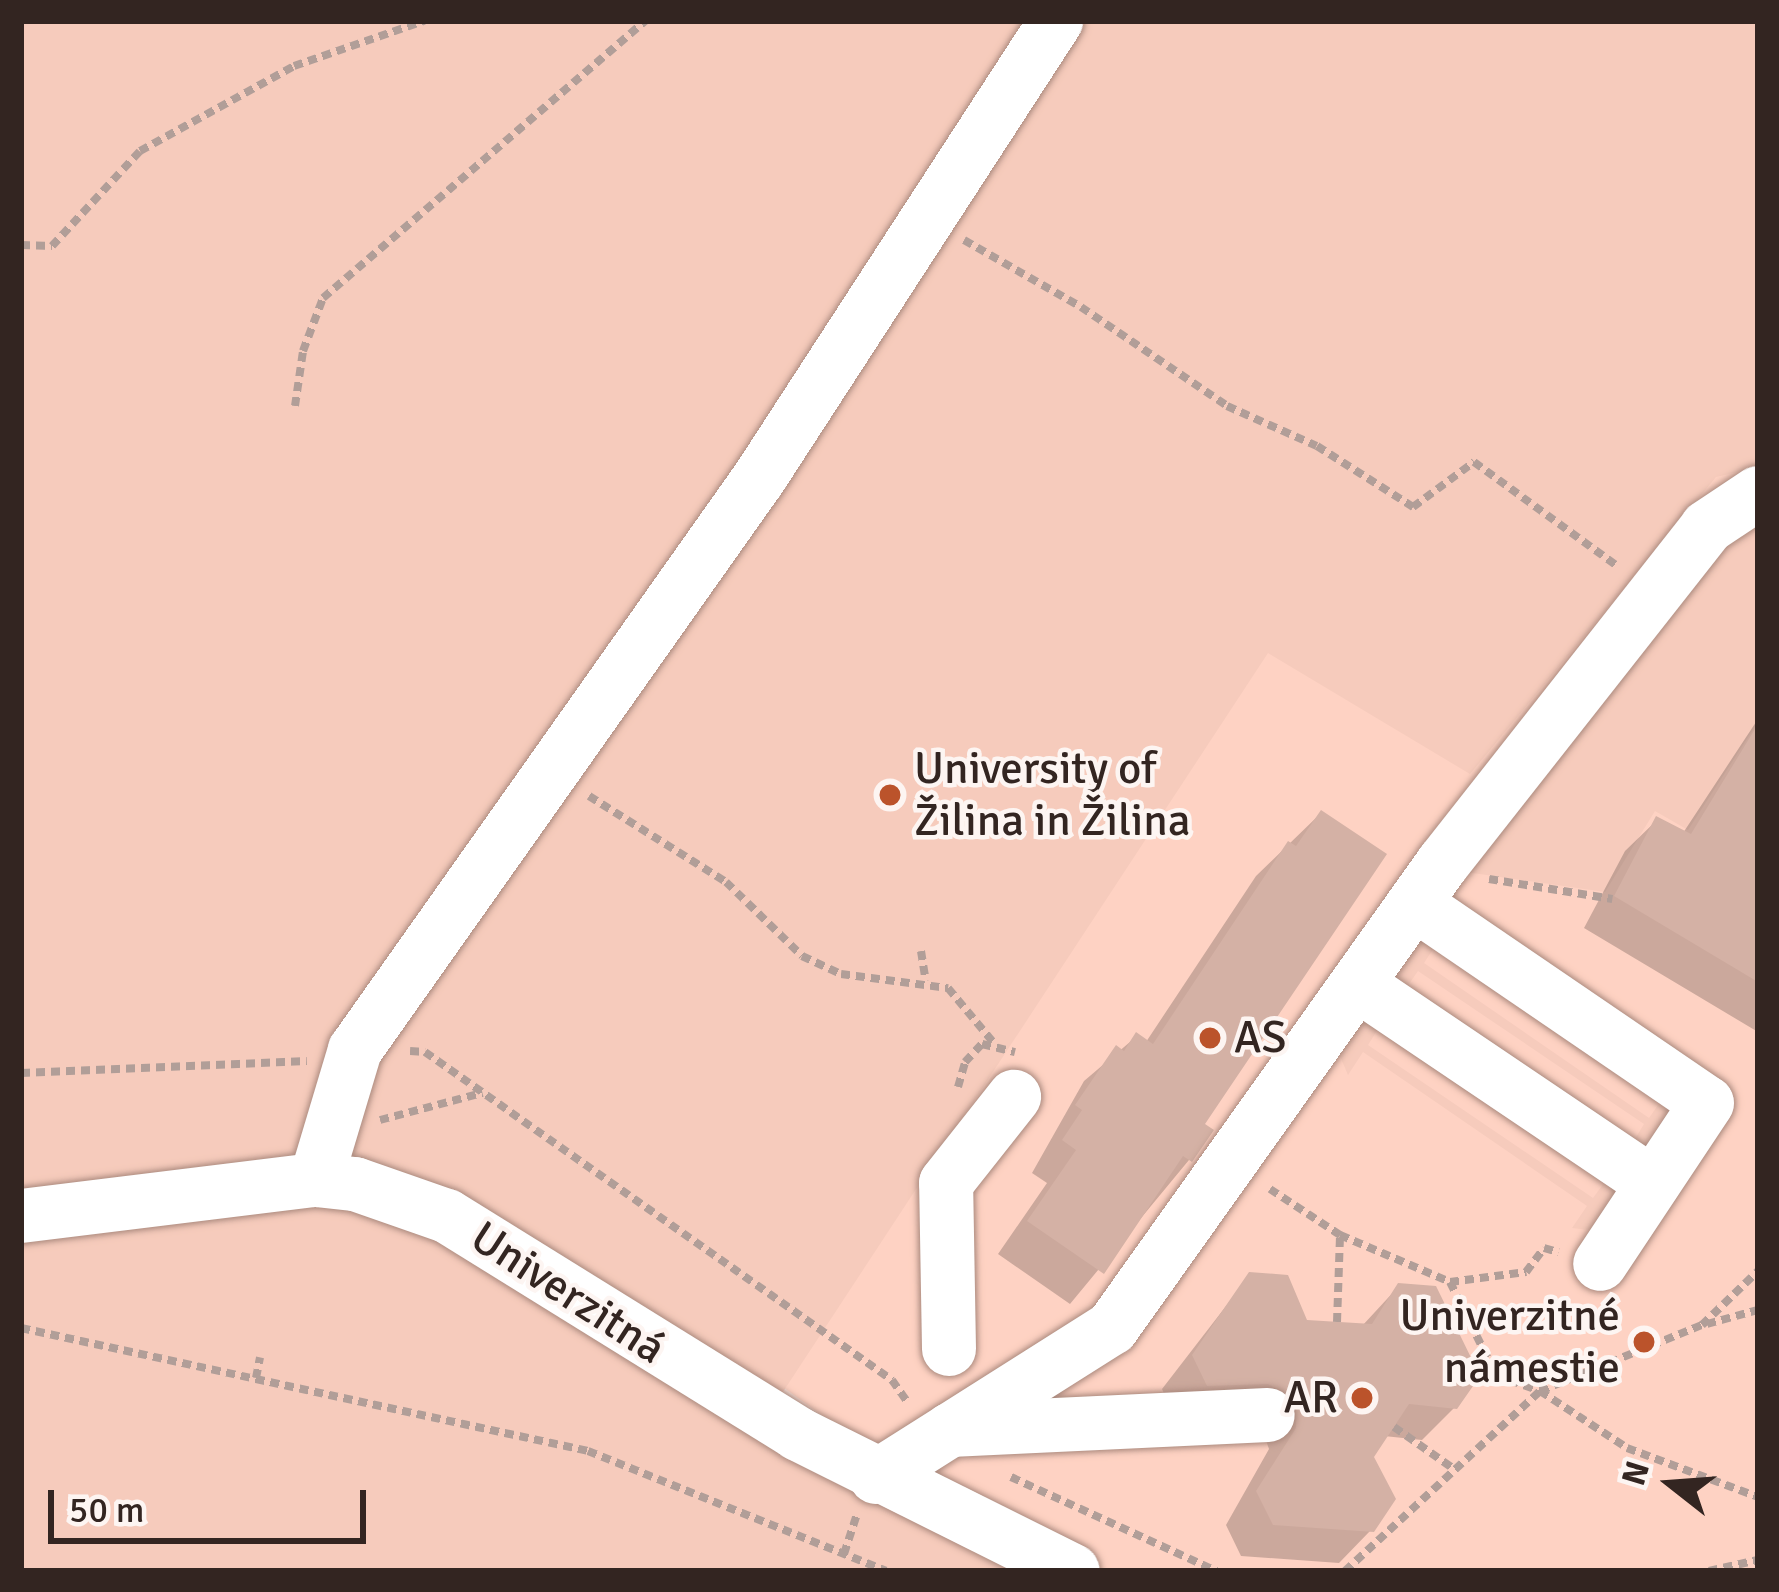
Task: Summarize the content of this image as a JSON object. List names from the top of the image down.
{
  "streets": {
    "street": ["Univerzitná"]
  },
  "places": [
    "University of Žilina in Žilina",
    "AS",
    "Univerzitné námestie",
    "AR"
  ],
  "scale_bar": "50 m",
  "north": "left"
}
